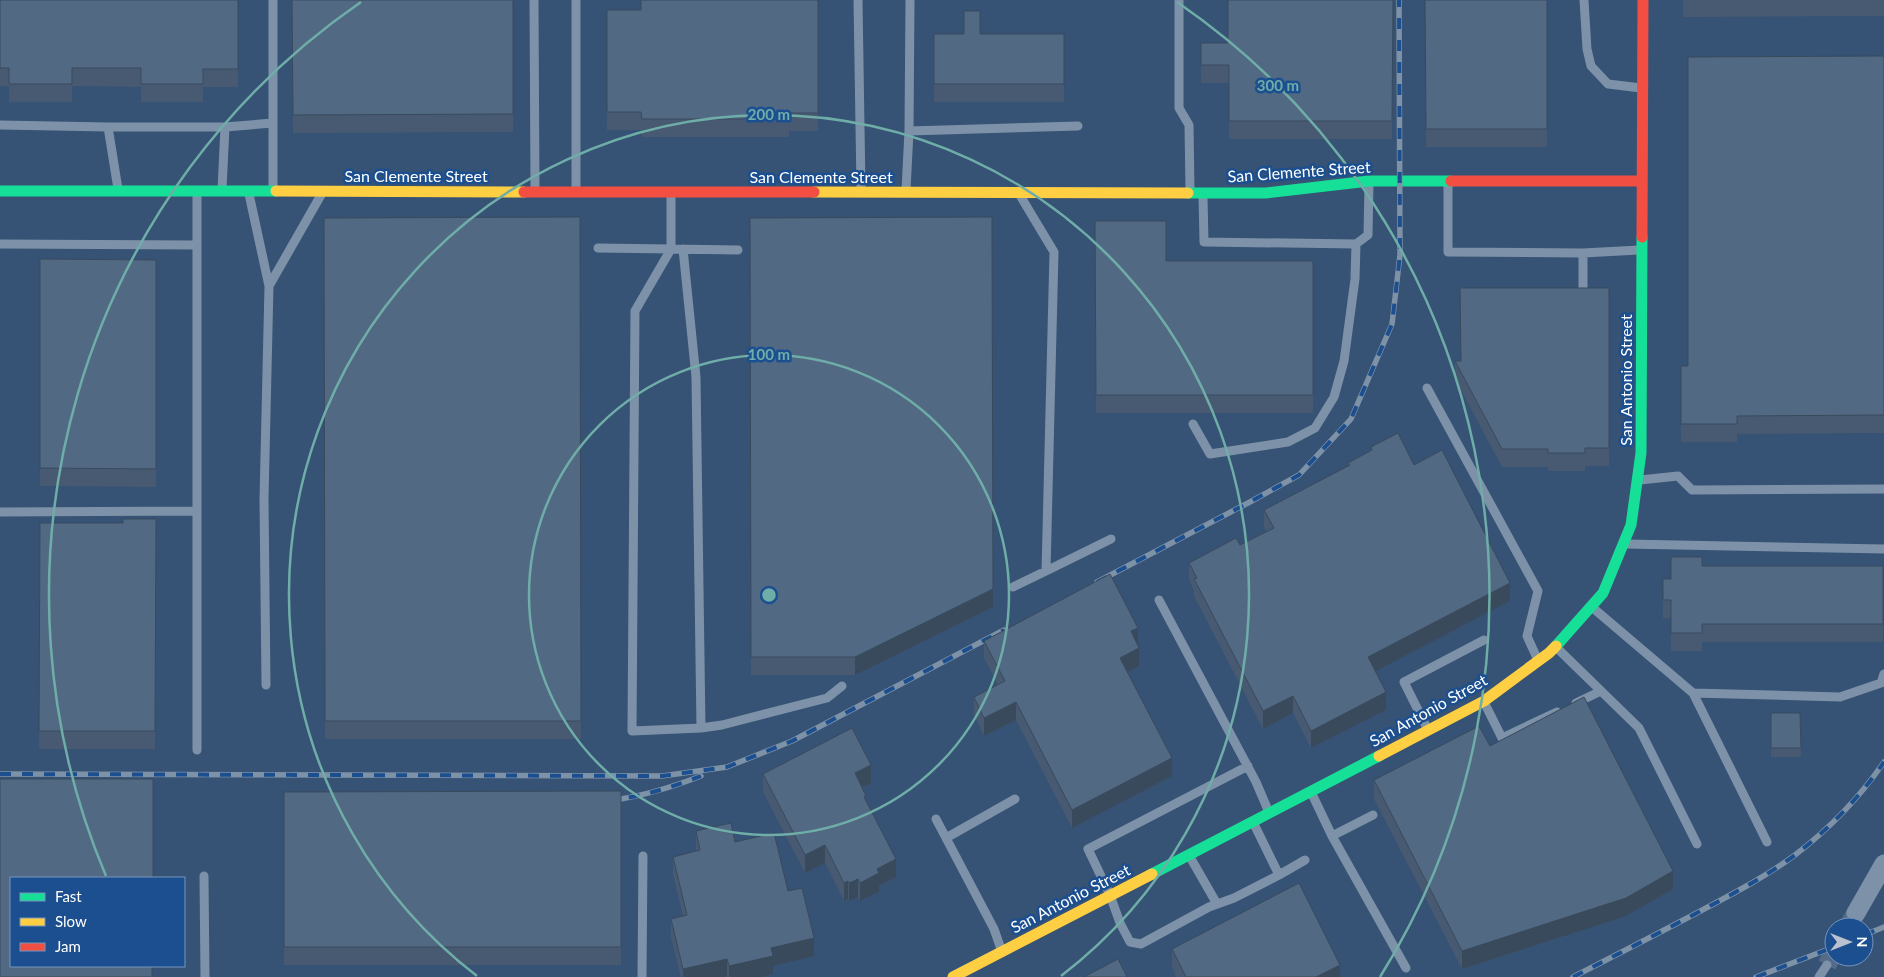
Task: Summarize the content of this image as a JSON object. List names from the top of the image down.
{
  "streets": {
    "street": ["San Clemente Street", "San Antonio Street"]
  },
  "crossings": [
    ["San Clemente Street", "San Antonio Street"]
  ],
  "legend": ["Fast", "Slow", "Jam"],
  "north": "right",
  "rings": ["300 m", "200 m", "100 m"]
}
